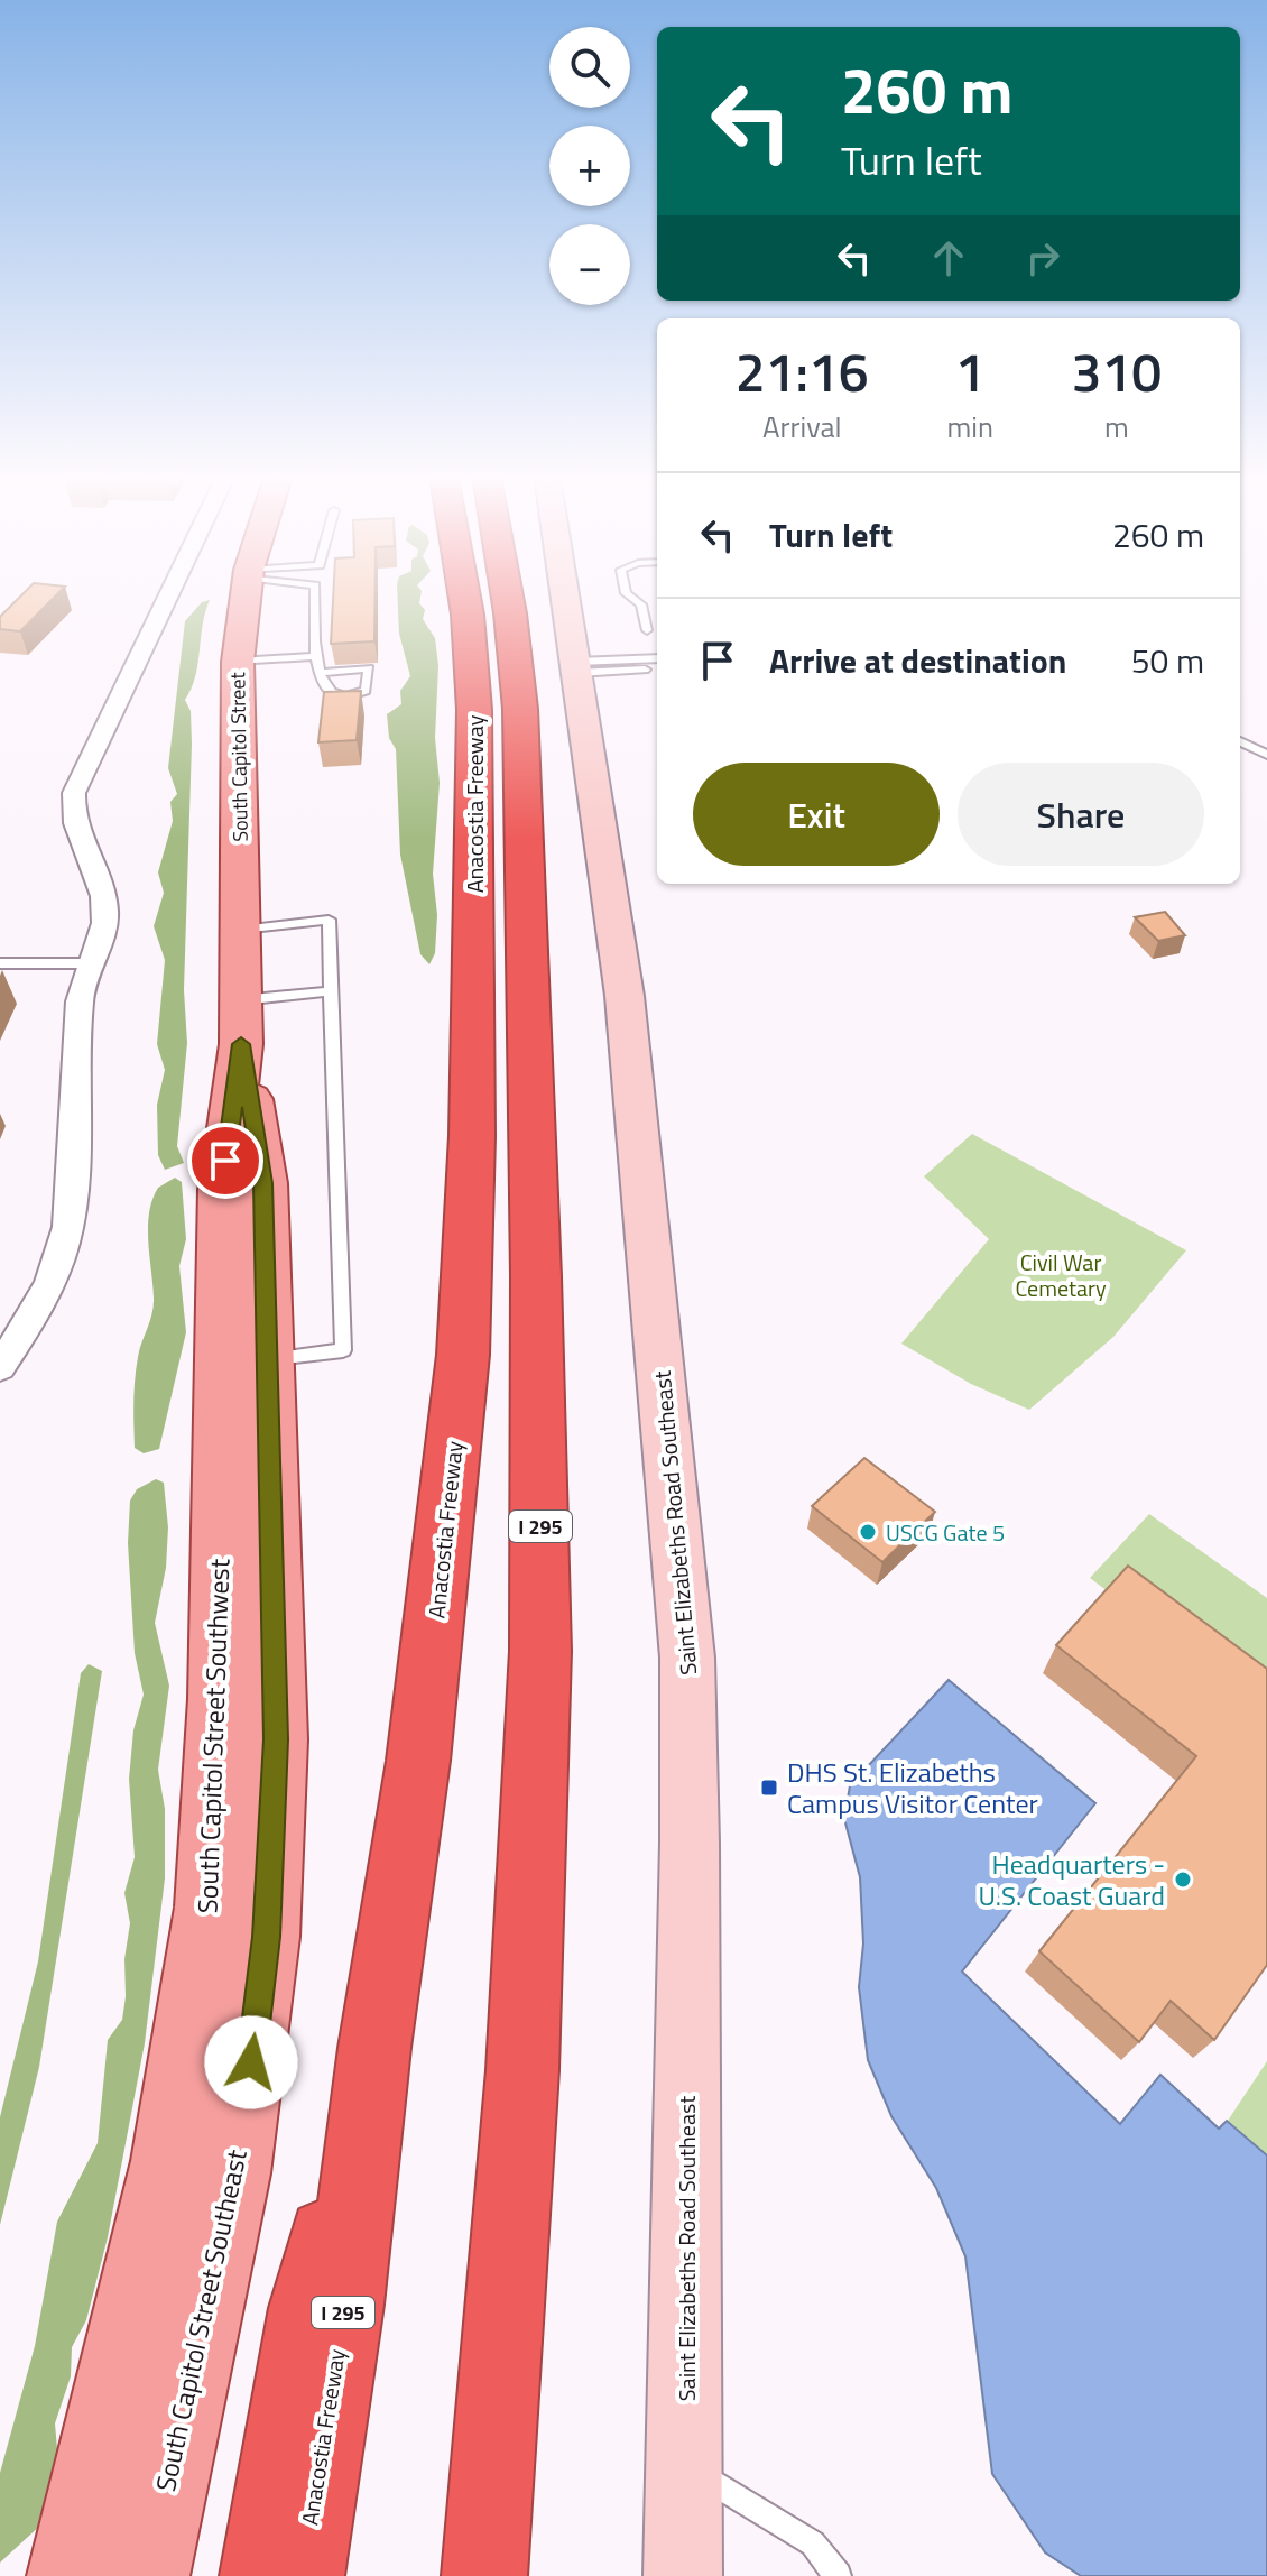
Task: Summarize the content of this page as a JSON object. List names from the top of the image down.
{
  "streets": {
    "highway": ["Anacostia Freeway", "I 295"],
    "main road": [
      "South Capitol Street",
      "Saint Elizabeths Road Southeast",
      "South Capitol Street Southwest",
      "South Capitol Street Southeast"
    ]
  },
  "crossings": [
    ["South Capitol Street", "South Capitol Street Southwest"],
    ["South Capitol Street", "South Capitol Street Southeast"],
    ["South Capitol Street Southwest", "South Capitol Street Southeast"]
  ],
  "parks": ["Civil War Cemetary"],
  "places": {
    "other": ["USCG Gate 5", "Headquarters - U.S. Coast Guard"],
    "transit": ["DHS St. Elizabeths Campus Visitor Center"]
  },
  "page": {
    "map_buttons": ["+", "−"],
    "turn": ["260 m", "Turn left"],
    "eta": [
      "21:16",
      "Arrival",
      "1",
      "min",
      "310",
      "m"
    ],
    "list": [
      {
        "name": "Turn left",
        "value": "260 m"
      },
      {
        "name": "Arrive at destination",
        "value": "50 m"
      }
    ],
    "buttons": ["Exit", "Share"]
  }
}
